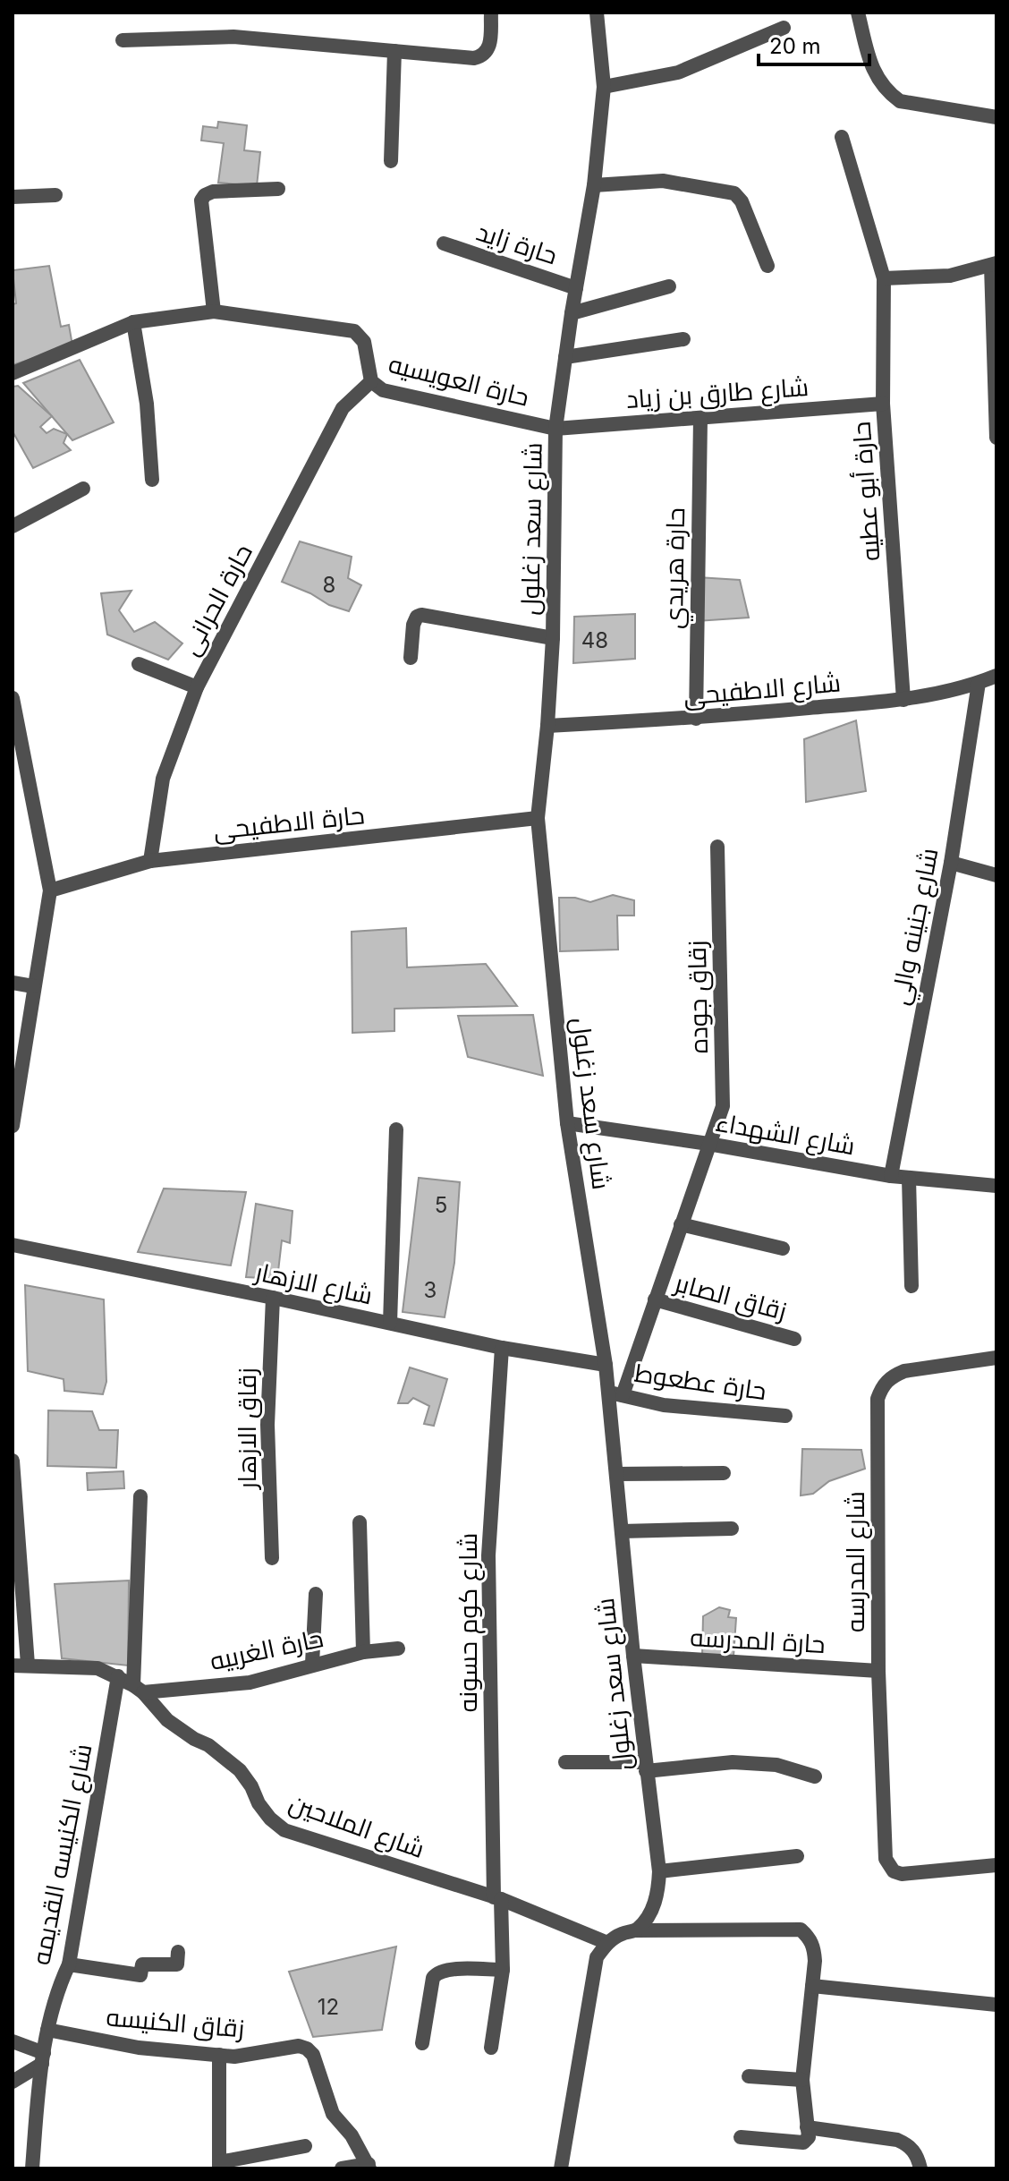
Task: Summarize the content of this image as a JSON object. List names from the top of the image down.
{
  "streets": {
    "street": [
      "حارة زايد",
      "حارة العويسيه",
      "شارع طارق بن زياد",
      "حارة أبو عطيه",
      "شارع سعد زغلول",
      "حارة هريدي",
      "حارة الحرانى",
      "شارع الاطفيحى",
      "حارة الاطفيحى",
      "شارع جنينه والي",
      "زقاق جوده",
      "شارع الشهداء",
      "شارع الازهار",
      "زقاق الصابر",
      "حارة عطعوط",
      "زقاق الازهار",
      "شارع المدرسه",
      "شارع كوم حسونه",
      "حارة المدرسه",
      "حارة الغربيه",
      "شارع الملاحين",
      "شارع الكنيسه القديمه",
      "زقاق الكنيسه"
    ]
  },
  "crossings": [
    ["حارة زايد", "شارع سعد زغلول"],
    ["حارة العويسيه", "شارع طارق بن زياد"],
    ["حارة العويسيه", "شارع سعد زغلول"],
    ["حارة العويسيه", "حارة الحرانى"],
    ["شارع طارق بن زياد", "حارة أبو عطيه"],
    ["شارع طارق بن زياد", "شارع سعد زغلول"],
    ["شارع طارق بن زياد", "حارة هريدي"],
    ["حارة أبو عطيه", "شارع الاطفيحى"],
    ["شارع سعد زغلول", "شارع الاطفيحى"],
    ["شارع سعد زغلول", "حارة الاطفيحى"],
    ["شارع سعد زغلول", "زقاق جوده"],
    ["شارع سعد زغلول", "شارع الشهداء"],
    ["شارع سعد زغلول", "شارع الازهار"],
    ["شارع سعد زغلول", "حارة عطعوط"],
    ["شارع سعد زغلول", "حارة المدرسه"],
    ["حارة هريدي", "شارع الاطفيحى"],
    ["حارة الحرانى", "حارة الاطفيحى"],
    ["شارع الاطفيحى", "شارع جنينه والي"],
    ["شارع جنينه والي", "شارع الشهداء"],
    ["زقاق جوده", "شارع الشهداء"],
    ["زقاق جوده", "زقاق الصابر"],
    ["زقاق جوده", "حارة عطعوط"],
    ["شارع الازهار", "زقاق الازهار"],
    ["شارع الازهار", "شارع كوم حسونه"],
    ["شارع المدرسه", "حارة المدرسه"],
    ["شارع كوم حسونه", "شارع الملاحين"],
    ["حارة الغربيه", "شارع الملاحين"],
    ["شارع الملاحين", "شارع الكنيسه القديمه"],
    ["شارع الكنيسه القديمه", "زقاق الكنيسه"]
  ],
  "house_numbers": [
    "8",
    "48",
    "5",
    "3",
    "12"
  ],
  "scale_bar": "20 m"
}
